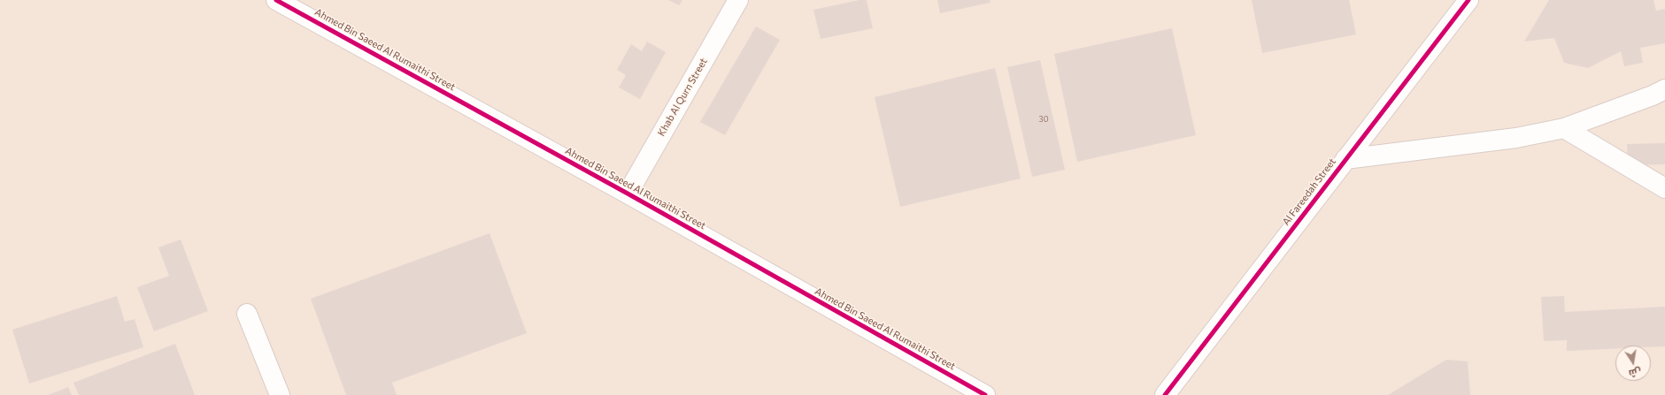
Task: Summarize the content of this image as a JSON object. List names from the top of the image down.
{
  "streets": {
    "street": ["Ahmed Bin Saeed Al Rumaithi Street", "Khab Al Qurn Street", "Al Fareedah Street"]
  },
  "crossings": [
    ["Ahmed Bin Saeed Al Rumaithi Street", "Khab Al Qurn Street"]
  ],
  "house_numbers": ["30"],
  "north": "bottom"
}
